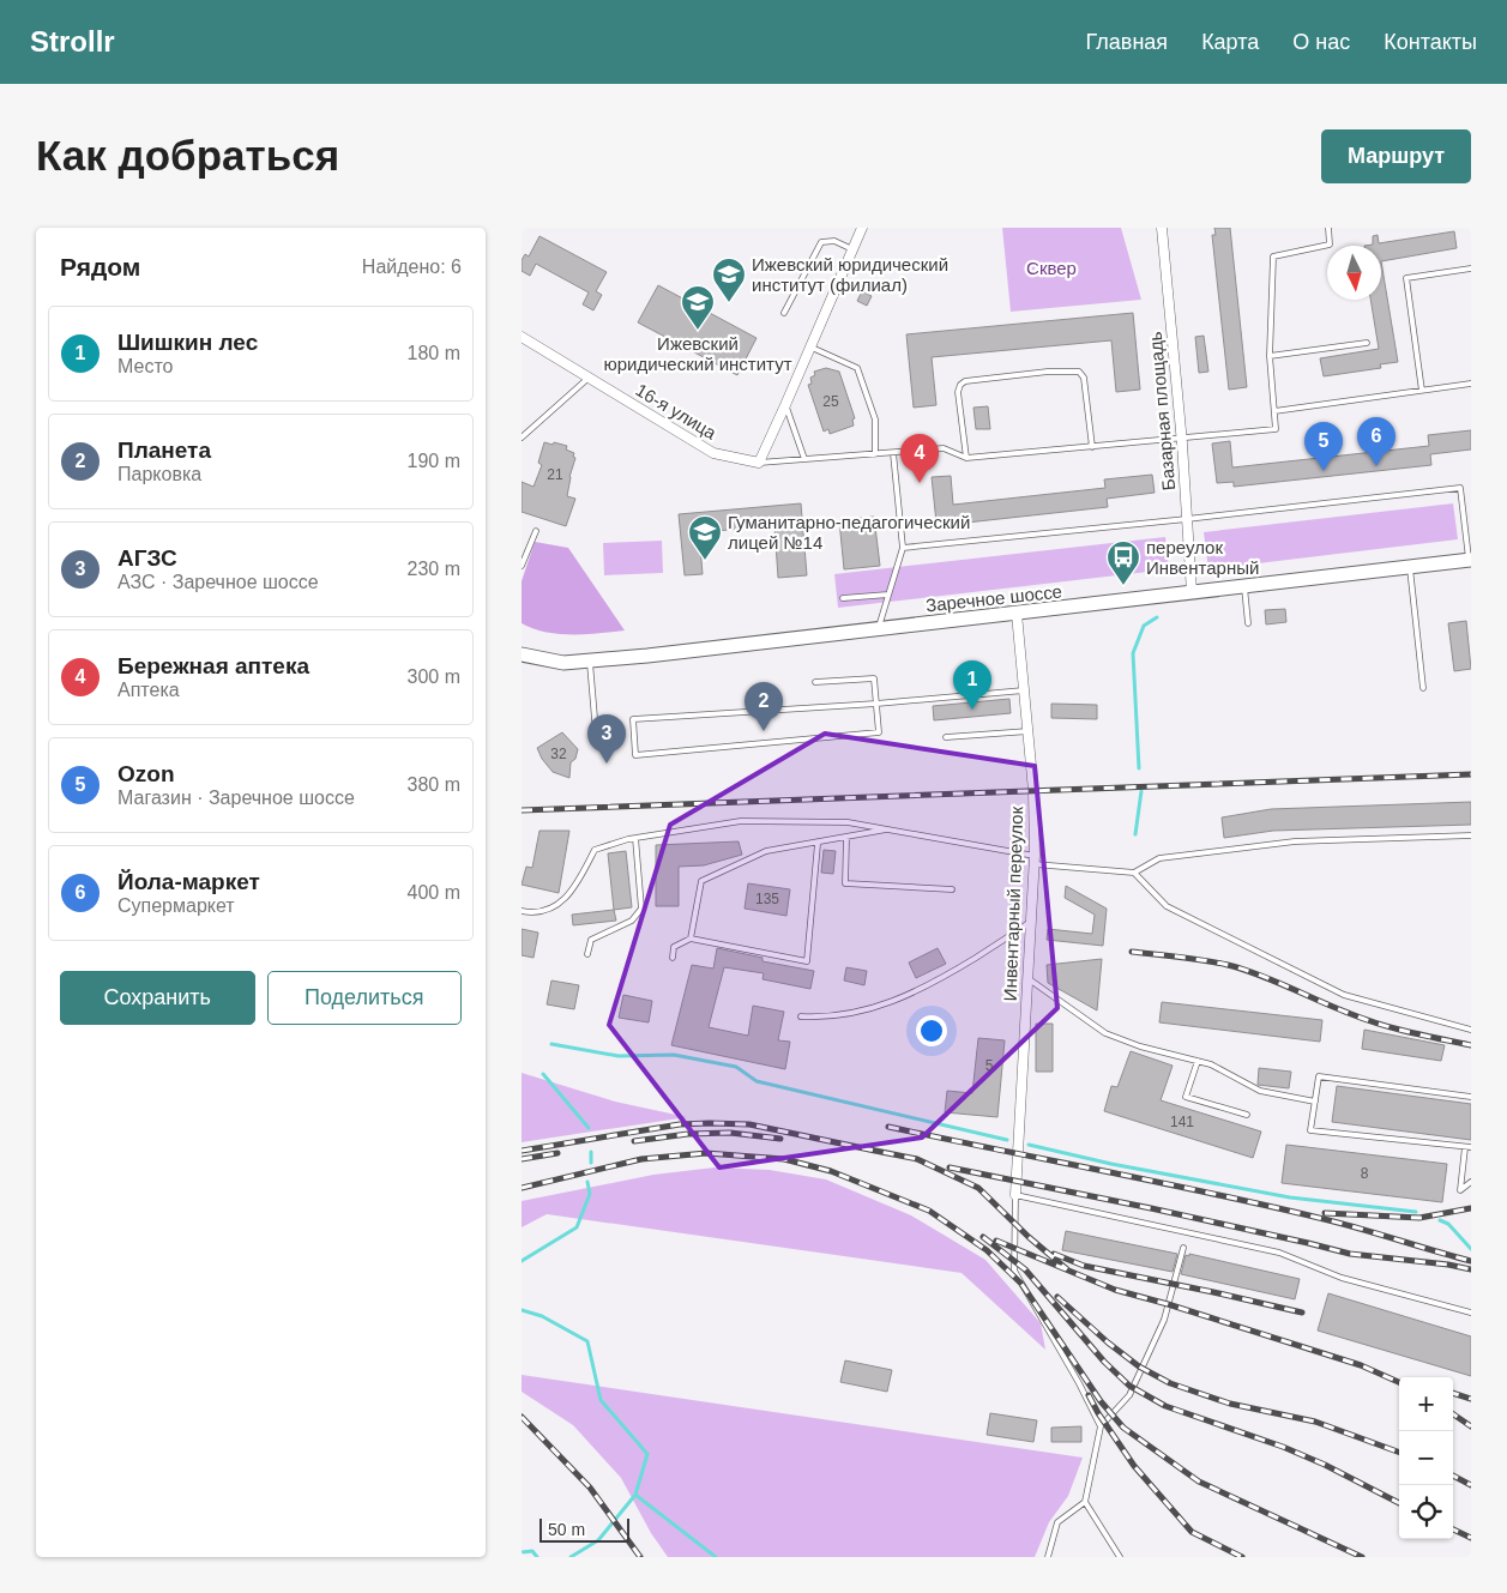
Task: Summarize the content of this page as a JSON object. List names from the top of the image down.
{
  "streets": {
    "main road": ["Заречное шоссе"],
    "street": ["16-я улица", "Базарная площадь", "Инвентарный переулок"]
  },
  "crossings": [
    ["Базарная площадь", "Заречное шоссе"],
    ["Заречное шоссе", "Инвентарный переулок"]
  ],
  "parks": ["Сквер"],
  "places": {
    "school or university": ["Ижевский юридический институт (филиал)", "Ижевский юридический институт", "Гуманитарно-педагогический лицей №14"],
    "bus stop": ["переулок Инвентарный"]
  },
  "house_numbers": [
    "25",
    "21",
    "32",
    "135",
    "5",
    "141",
    "8"
  ],
  "scale_bar": "50 m",
  "north": "bottom",
  "page": {
    "header": "Strollr",
    "nav": [
      "Главная",
      "Карта",
      "О нас",
      "Контакты"
    ],
    "buttons": [
      "Маршрут",
      ["Сохранить", "Поделиться"]
    ],
    "title": "Как добраться",
    "heading": ["Рядом", "Найдено: 6"],
    "list": [
      {
        "mark": "1",
        "name": "Шишкин лес",
        "note": "Место",
        "value": "180 m"
      },
      {
        "mark": "2",
        "name": "Планета",
        "note": "Парковка",
        "value": "190 m"
      },
      {
        "mark": "3",
        "name": "АГЗС",
        "note": "АЗС · Заречное шоссе",
        "value": "230 m"
      },
      {
        "mark": "4",
        "name": "Бережная аптека",
        "note": "Аптека",
        "value": "300 m"
      },
      {
        "mark": "5",
        "name": "Ozon",
        "note": "Магазин · Заречное шоссе",
        "value": "380 m"
      },
      {
        "mark": "6",
        "name": "Йола-маркет",
        "note": "Супермаркет",
        "value": "400 m"
      }
    ],
    "pins": [
      "6",
      "5",
      "4",
      "1",
      "2",
      "3"
    ],
    "map_buttons": ["+", "−"],
    "scale": "50 m"
  }
}
